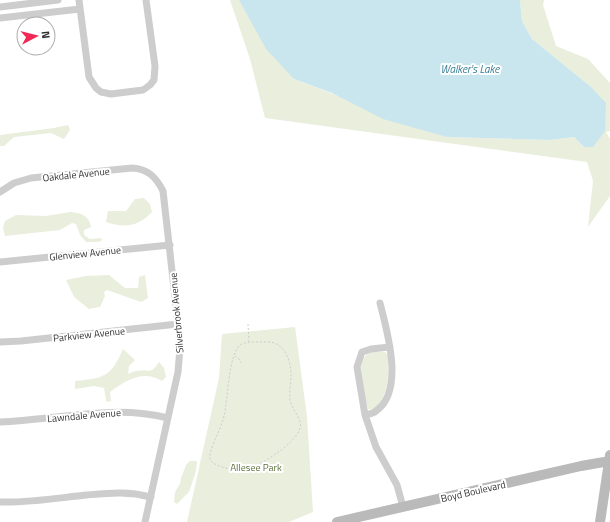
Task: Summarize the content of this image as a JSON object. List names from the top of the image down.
{
  "streets": {
    "street": [
      "Oakdale Avenue",
      "Glenview Avenue",
      "Silverbrook Avenue",
      "Parkview Avenue",
      "Lawndale Avenue",
      "Boyd Boulevard"
    ]
  },
  "crossings": [
    ["Oakdale Avenue", "Silverbrook Avenue"],
    ["Glenview Avenue", "Silverbrook Avenue"],
    ["Silverbrook Avenue", "Parkview Avenue"],
    ["Silverbrook Avenue", "Lawndale Avenue"]
  ],
  "water": ["Walker's Lake"],
  "parks": ["Allesee Park"],
  "north": "right"
}
